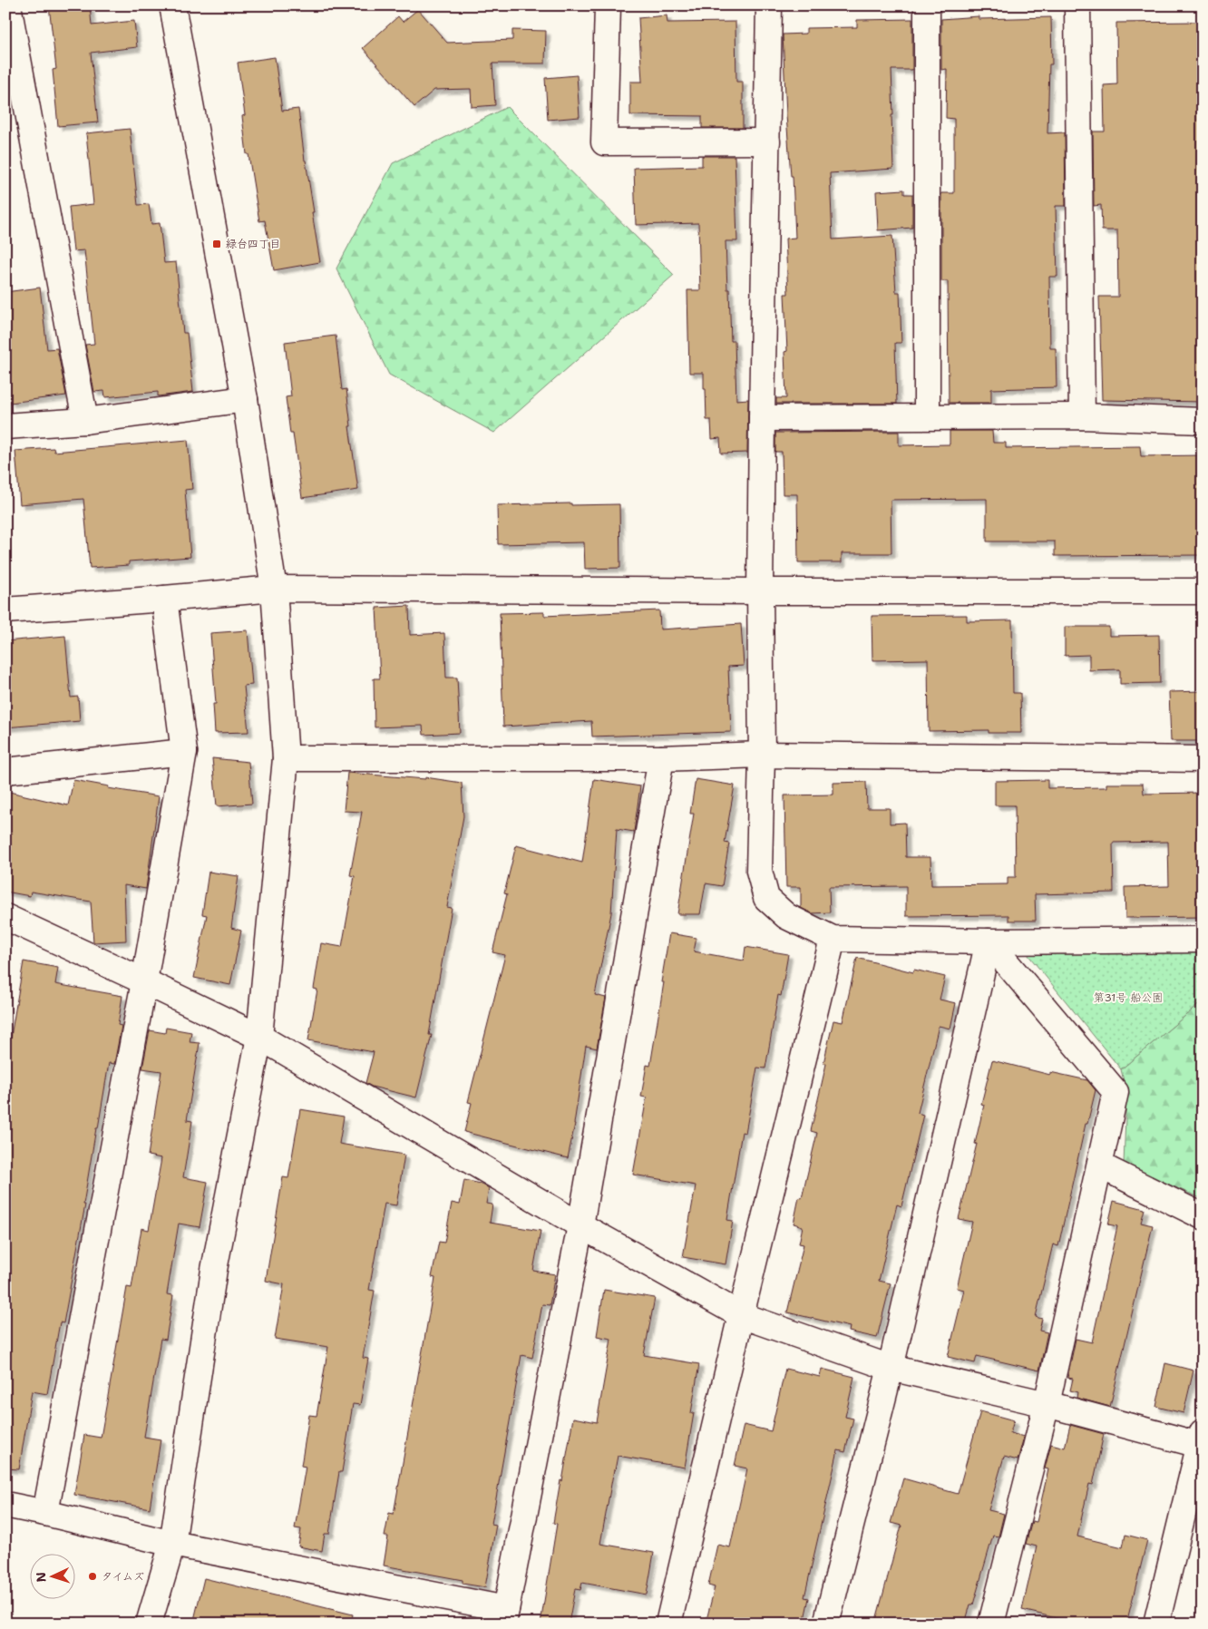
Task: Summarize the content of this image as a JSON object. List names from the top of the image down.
{
  "parks": ["第31号 船公園"],
  "places": {
    "transit": ["緑台四丁目"],
    "other": ["タイムズ"]
  },
  "north": "left"
}
